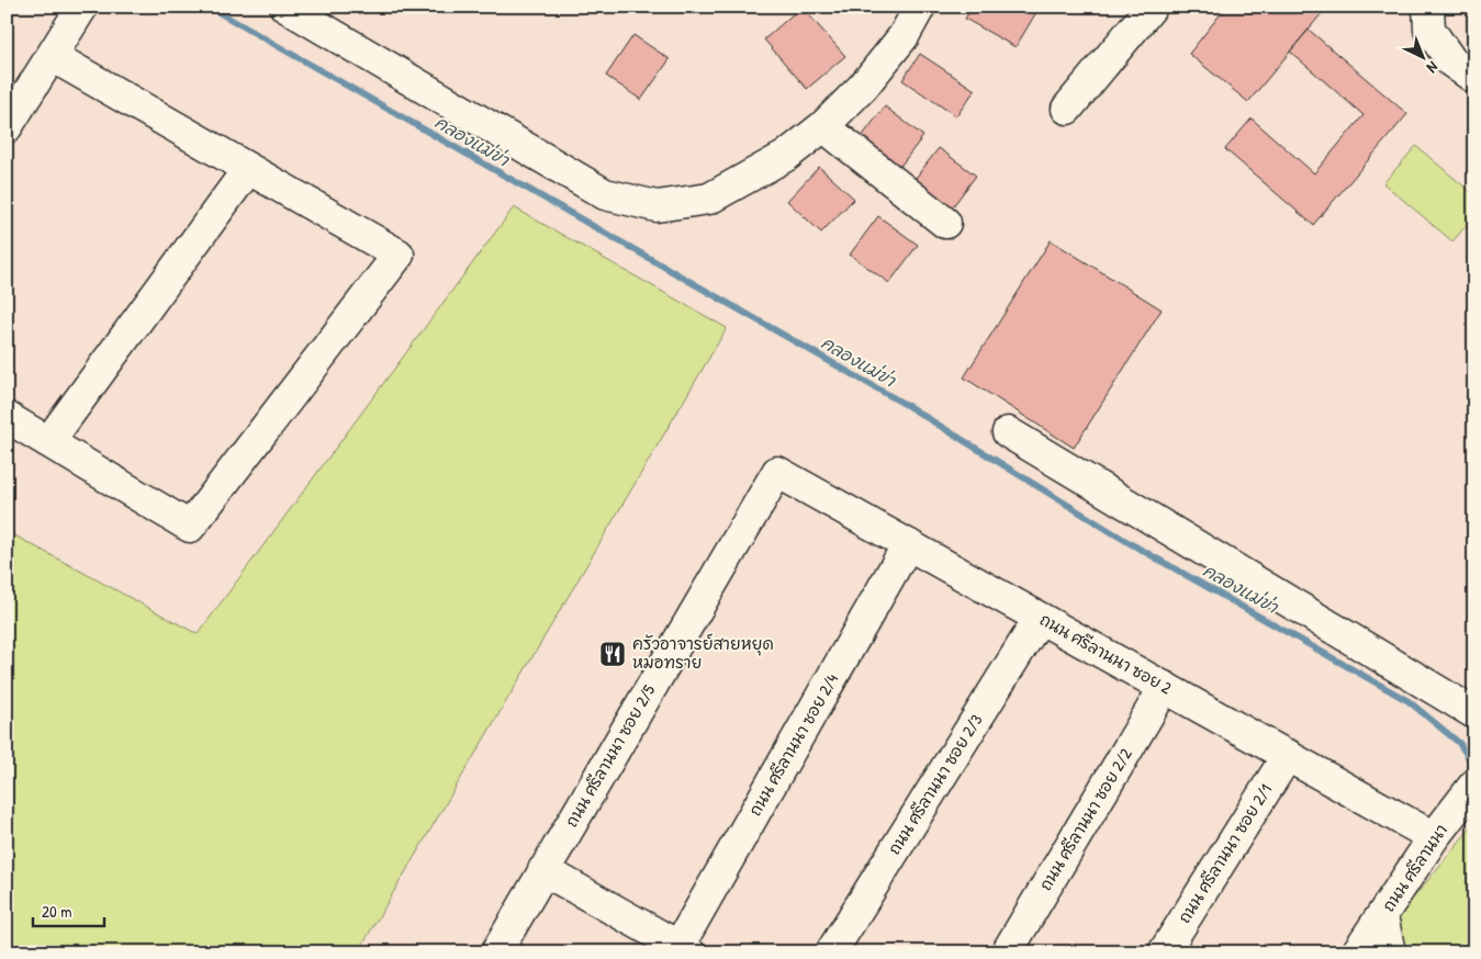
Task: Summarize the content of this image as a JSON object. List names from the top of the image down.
{
  "streets": {
    "street": [
      "ถนน ศรีลานนา ซอย 2",
      "ถนน ศรีลานนา ซอย 2/4",
      "ถนน ศรีลานนา ซอย 2/5",
      "ถนน ศรีลานนา ซอย 2/3",
      "ถนน ศรีลานนา ซอย 2/2",
      "ถนน ศรีลานนา ซอย 2/1",
      "ถนน ศรีลานนา"
    ]
  },
  "crossings": [
    ["ถนน ศรีลานนา ซอย 2", "ถนน ศรีลานนา ซอย 2/4"],
    ["ถนน ศรีลานนา ซอย 2", "ถนน ศรีลานนา ซอย 2/5"],
    ["ถนน ศรีลานนา ซอย 2", "ถนน ศรีลานนา ซอย 2/3"],
    ["ถนน ศรีลานนา ซอย 2", "ถนน ศรีลานนา ซอย 2/2"],
    ["ถนน ศรีลานนา ซอย 2", "ถนน ศรีลานนา ซอย 2/1"],
    ["ถนน ศรีลานนา ซอย 2", "ถนน ศรีลานนา"]
  ],
  "water": ["คลองแม่ข่า"],
  "places": {
    "restaurant": ["ครัวอาจารย์สายหยุด หมอทราย"]
  },
  "scale_bar": "20 m",
  "north": "bottom right"
}
